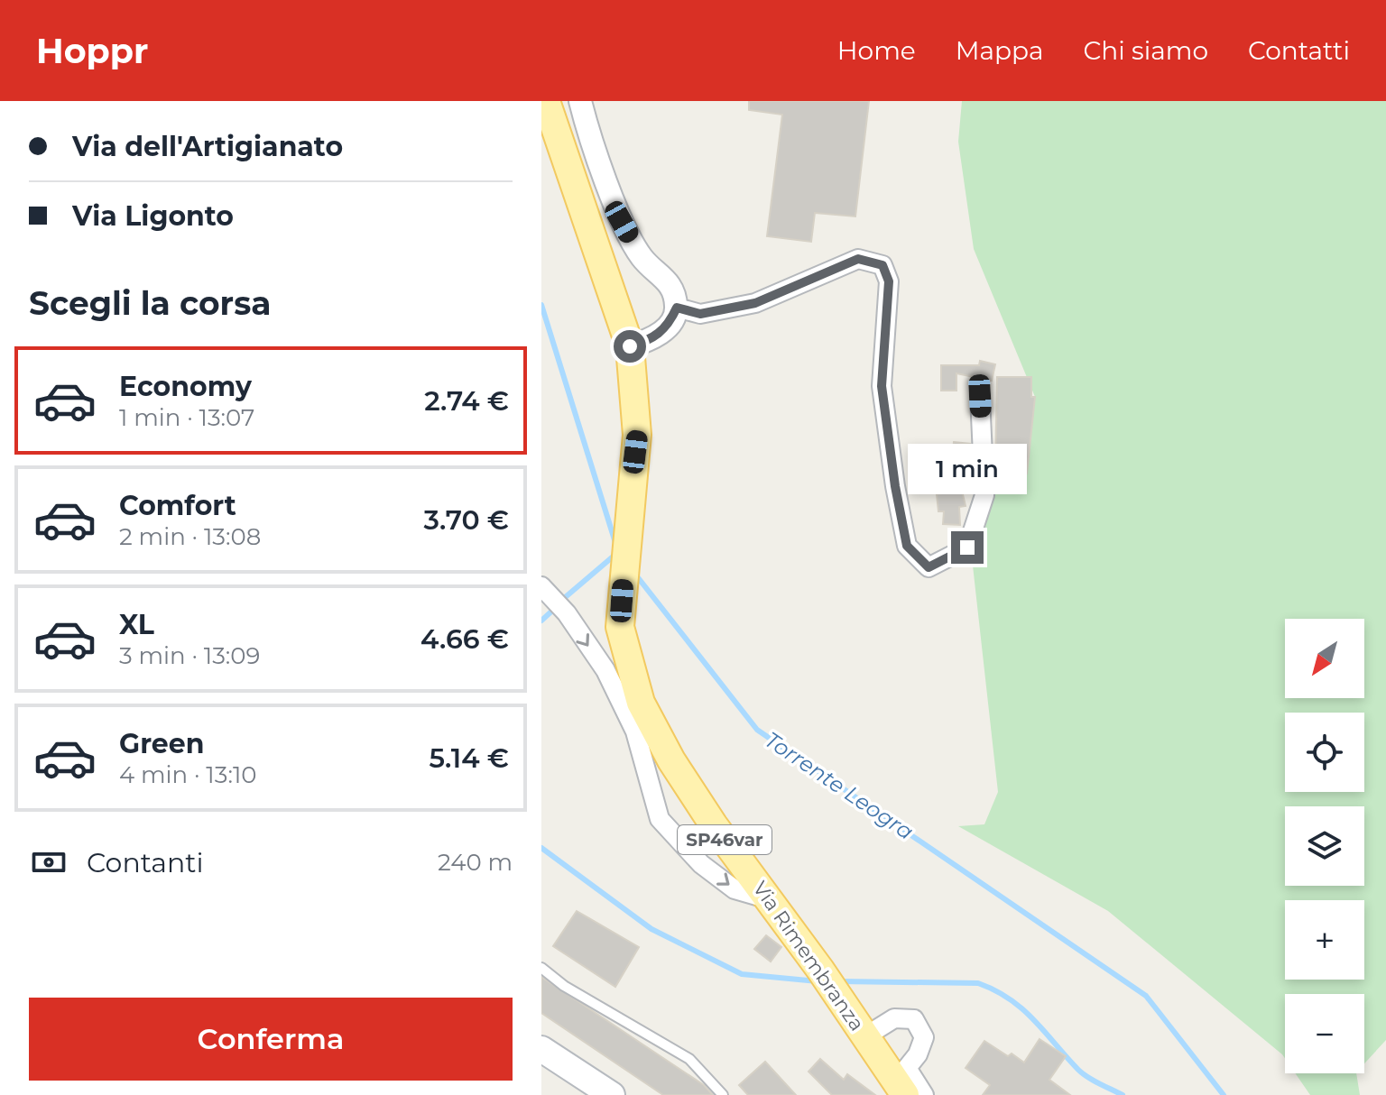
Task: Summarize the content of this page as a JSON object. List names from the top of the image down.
{
  "streets": {
    "main road": ["SP46var", "Via Rimembranza"]
  },
  "crossings": [
    ["SP46var", "Via Rimembranza"]
  ],
  "water": ["Torrente Leogra"],
  "north": "bottom left",
  "page": {
    "header": "Hoppr",
    "nav": [
      "Home",
      "Mappa",
      "Chi siamo",
      "Contatti"
    ],
    "banner": ["Via dell'Artigianato", "Via Ligonto"],
    "heading": "Scegli la corsa",
    "list": [
      {
        "name": "Economy",
        "note": "1 min · 13:07",
        "value": "2.74 €"
      },
      {
        "name": "Comfort",
        "note": "2 min · 13:08",
        "value": "3.70 €"
      },
      {
        "name": "XL",
        "note": "3 min · 13:09",
        "value": "4.66 €"
      },
      {
        "name": "Green",
        "note": "4 min · 13:10",
        "value": "5.14 €"
      }
    ],
    "bubble": "1 min",
    "map_buttons": ["+", "−"],
    "pay": ["Contanti", "240 m"],
    "buttons": "Conferma"
  }
}
